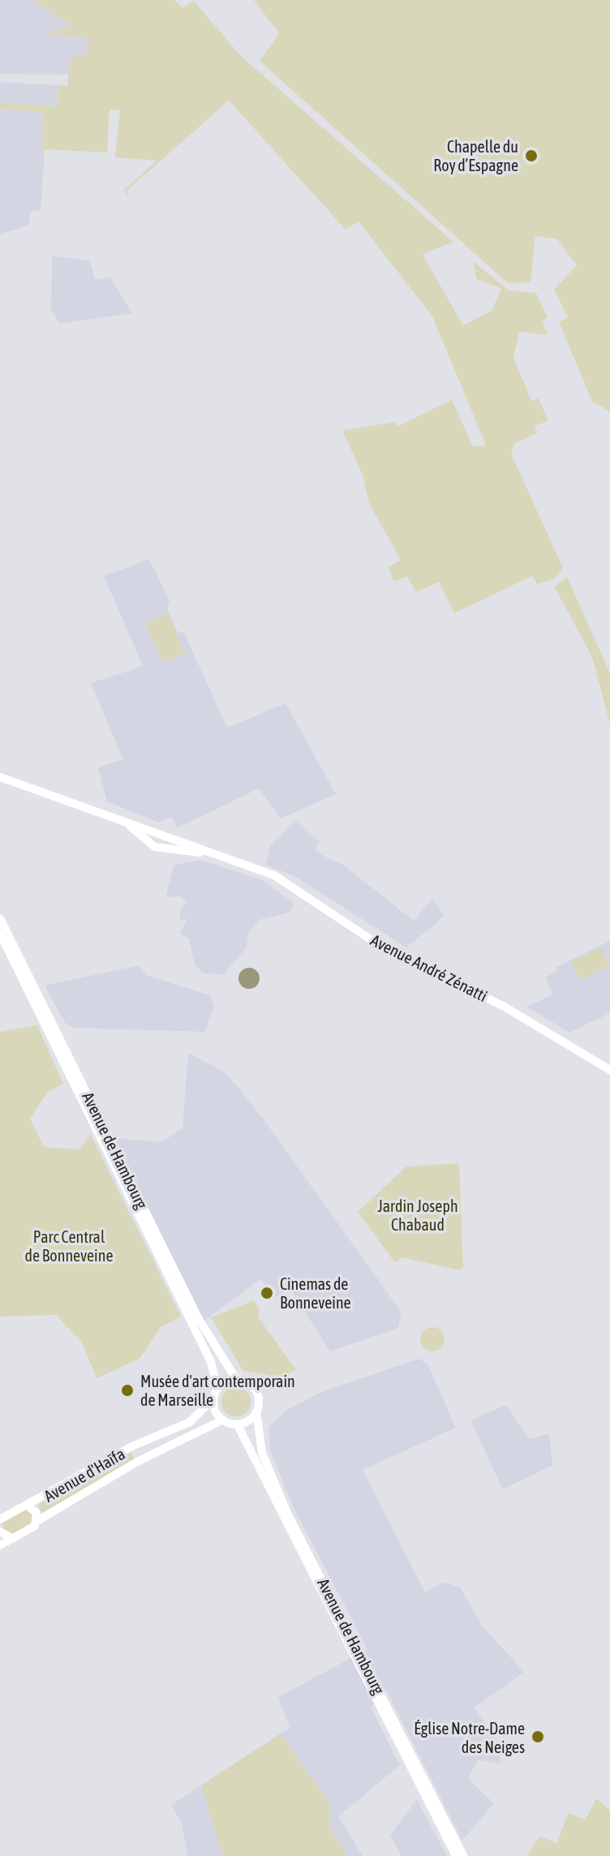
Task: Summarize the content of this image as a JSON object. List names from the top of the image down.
{
  "streets": {
    "street": ["Avenue André Zénatti", "Avenue de Hambourg", "Avenue d'Haïfa"]
  },
  "crossings": [
    ["Avenue de Hambourg", "Avenue d'Haïfa"]
  ],
  "parks": ["Jardin Joseph Chabaud", "Parc Central de Bonneveine"],
  "places": [
    "Chapelle du Roy d’Espagne",
    "Cinemas de Bonneveine",
    "Musée d'art contemporain de Marseille",
    "Église Notre-Dame des Neiges"
  ]
}
